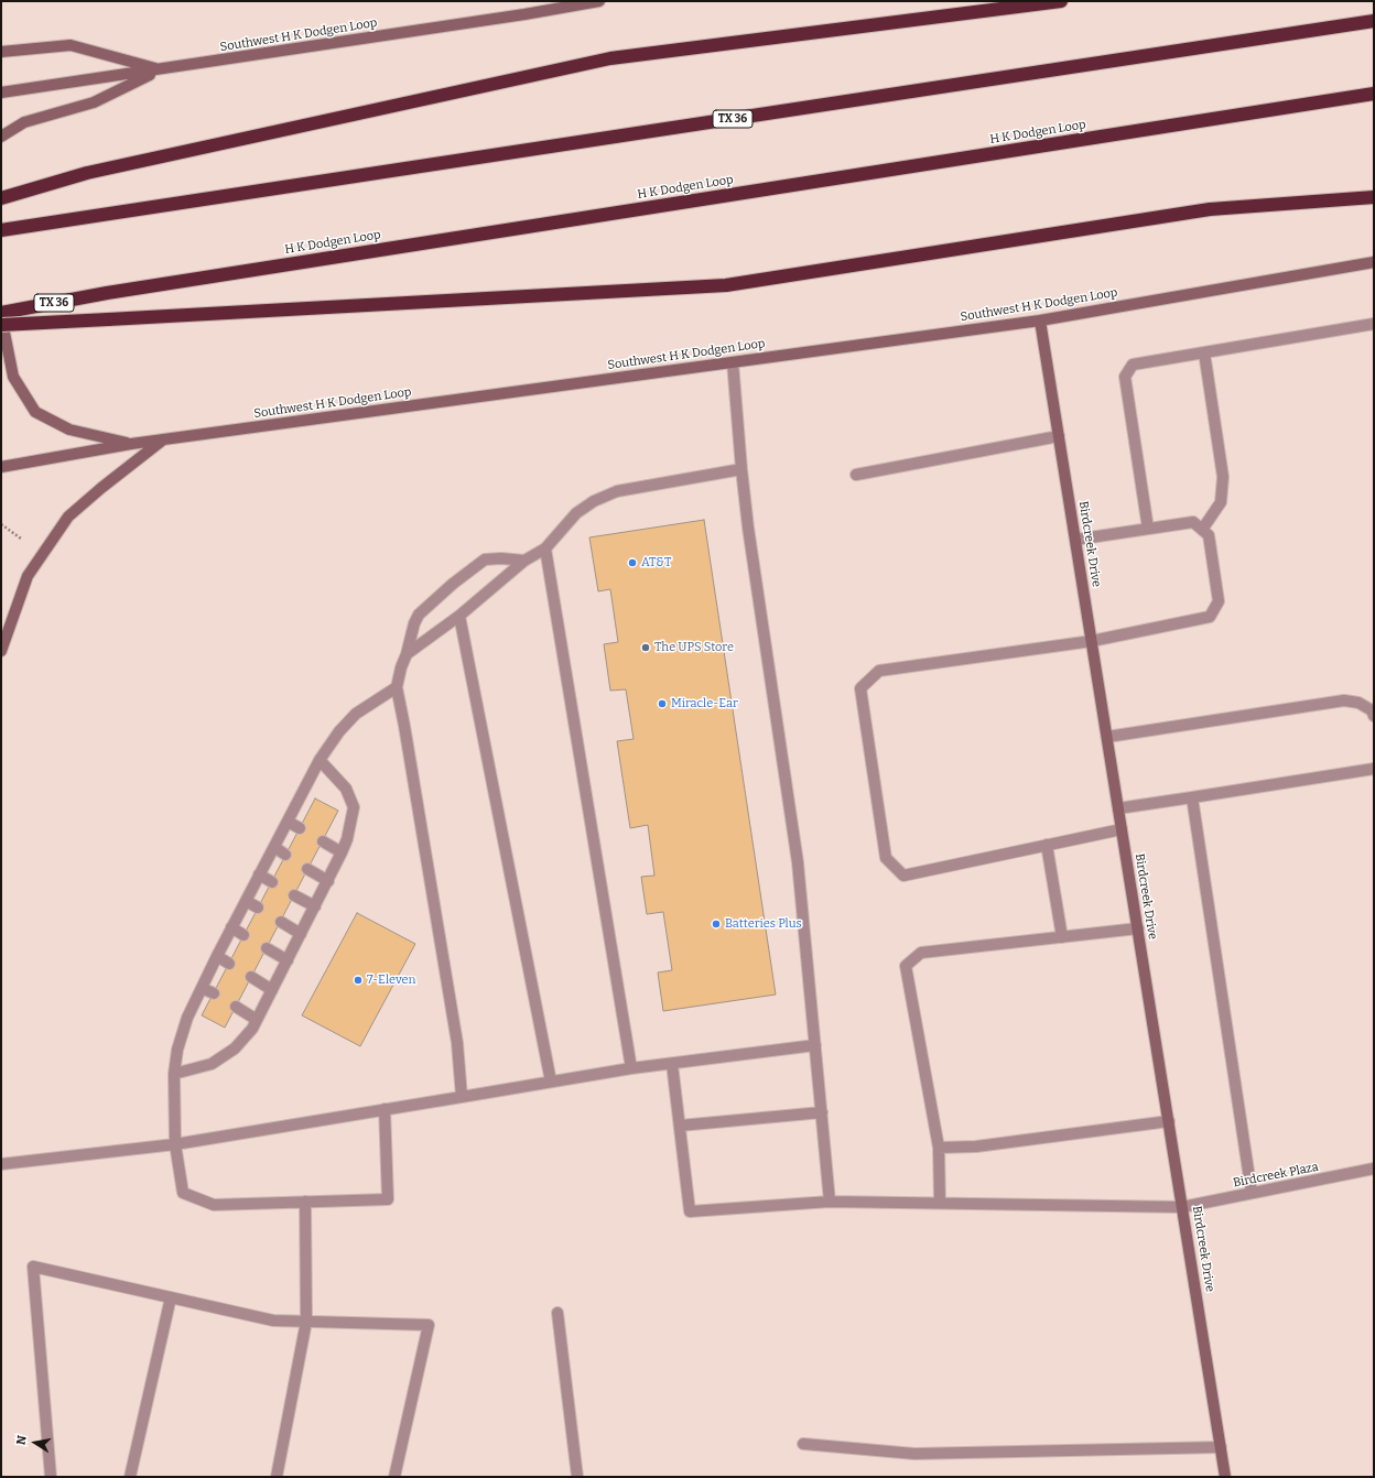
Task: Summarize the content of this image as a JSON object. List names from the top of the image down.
{
  "streets": {
    "highway": ["TX 36", "H K Dodgen Loop"],
    "main road": ["Southwest H K Dodgen Loop", "Birdcreek Drive"],
    "street": ["Birdcreek Plaza"]
  },
  "crossings": [
    ["Southwest H K Dodgen Loop", "Birdcreek Drive"],
    ["Birdcreek Drive", "Birdcreek Plaza"]
  ],
  "places": [
    "AT&T",
    "The UPS Store",
    "Miracle-Ear",
    "Batteries Plus",
    "7-Eleven"
  ],
  "north": "left"
}
